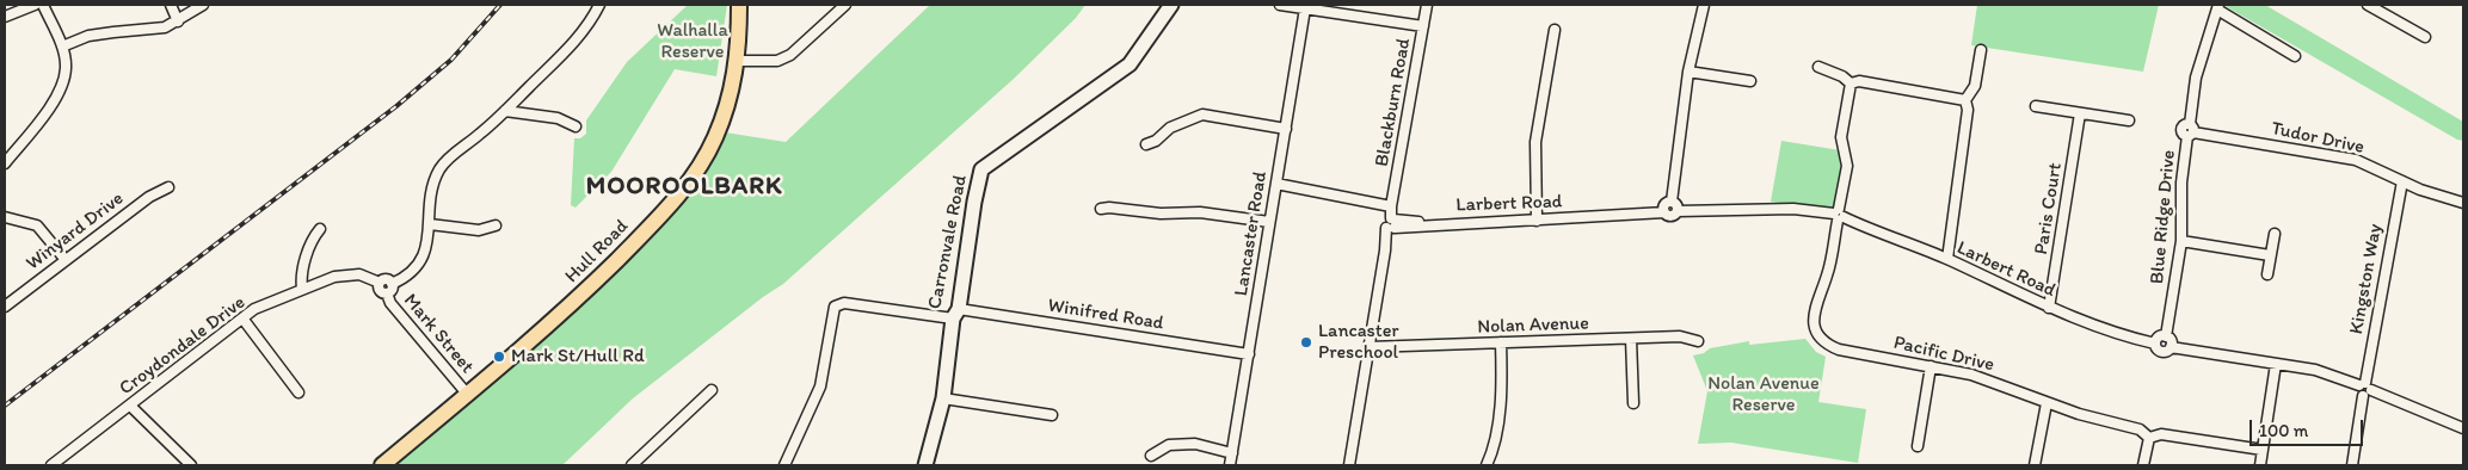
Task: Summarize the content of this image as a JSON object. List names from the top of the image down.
{
  "streets": {
    "main road": ["Hull Road"],
    "street": [
      "Blackburn Road",
      "Tudor Drive",
      "Larbert Road",
      "Paris Court",
      "Blue Ridge Drive",
      "Winyard Drive",
      "Lancaster Road",
      "Carronvale Road",
      "Kingston Way",
      "Winifred Road",
      "Nolan Avenue",
      "Mark Street",
      "Croydondale Drive",
      "Pacific Drive"
    ]
  },
  "crossings": [
    ["Blackburn Road", "Larbert Road"],
    ["Blackburn Road", "Nolan Avenue"],
    ["Tudor Drive", "Blue Ridge Drive"],
    ["Tudor Drive", "Kingston Way"],
    ["Larbert Road", "Paris Court"],
    ["Larbert Road", "Blue Ridge Drive"],
    ["Larbert Road", "Pacific Drive"],
    ["Lancaster Road", "Winifred Road"],
    ["Carronvale Road", "Winifred Road"],
    ["Hull Road", "Mark Street"],
    ["Mark Street", "Croydondale Drive"]
  ],
  "districts": ["MOOROOLBARK"],
  "parks": ["Walhalla Reserve", "Nolan Avenue Reserve"],
  "places": ["Lancaster Preschool", "Mark St/Hull Rd"],
  "scale_bar": "100 m"
}
